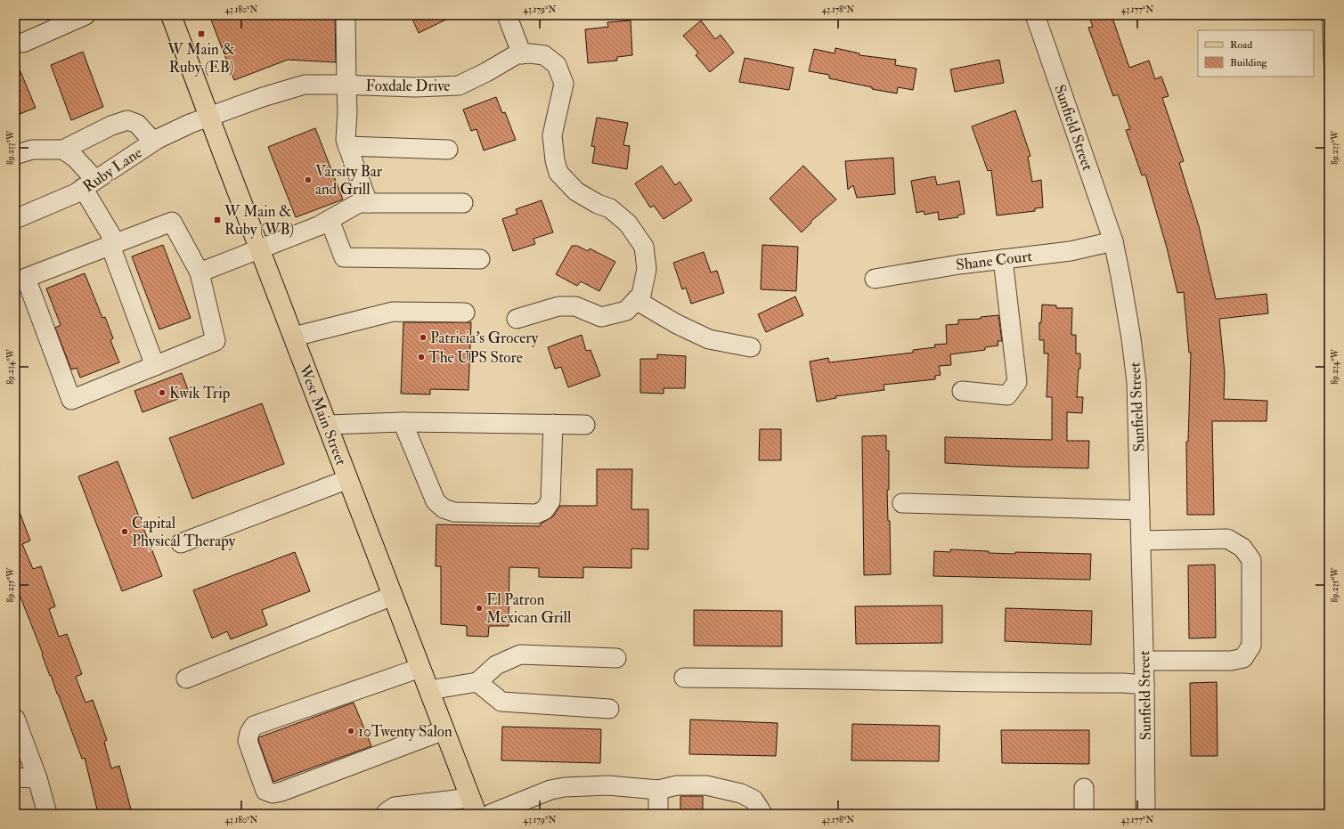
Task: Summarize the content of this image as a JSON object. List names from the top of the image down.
{
  "streets": {
    "main road": ["West Main Street"],
    "street": [
      "Foxdale Drive",
      "Sunfield Street",
      "Ruby Lane",
      "Shane Court"
    ]
  },
  "crossings": [
    ["Foxdale Drive", "Ruby Lane"],
    ["Foxdale Drive", "West Main Street"],
    ["Sunfield Street", "Shane Court"],
    ["Ruby Lane", "West Main Street"]
  ],
  "places": {
    "transit": ["W Main & Ruby (EB)", "W Main & Ruby (WB)"],
    "other": [
      "Varsity Bar and Grill",
      "Patricia's Grocery",
      "The UPS Store",
      "Kwik Trip",
      "Capital Physical Therapy",
      "El Patron Mexican Grill",
      "10Twenty Salon"
    ]
  },
  "legend": ["Road", "Building"],
  "coordinates": [
    "43.180°N",
    "43.179°N",
    "43.178°N",
    "43.177°N",
    "89.233°W",
    "89.234°W",
    "89.235°W"
  ]
}
